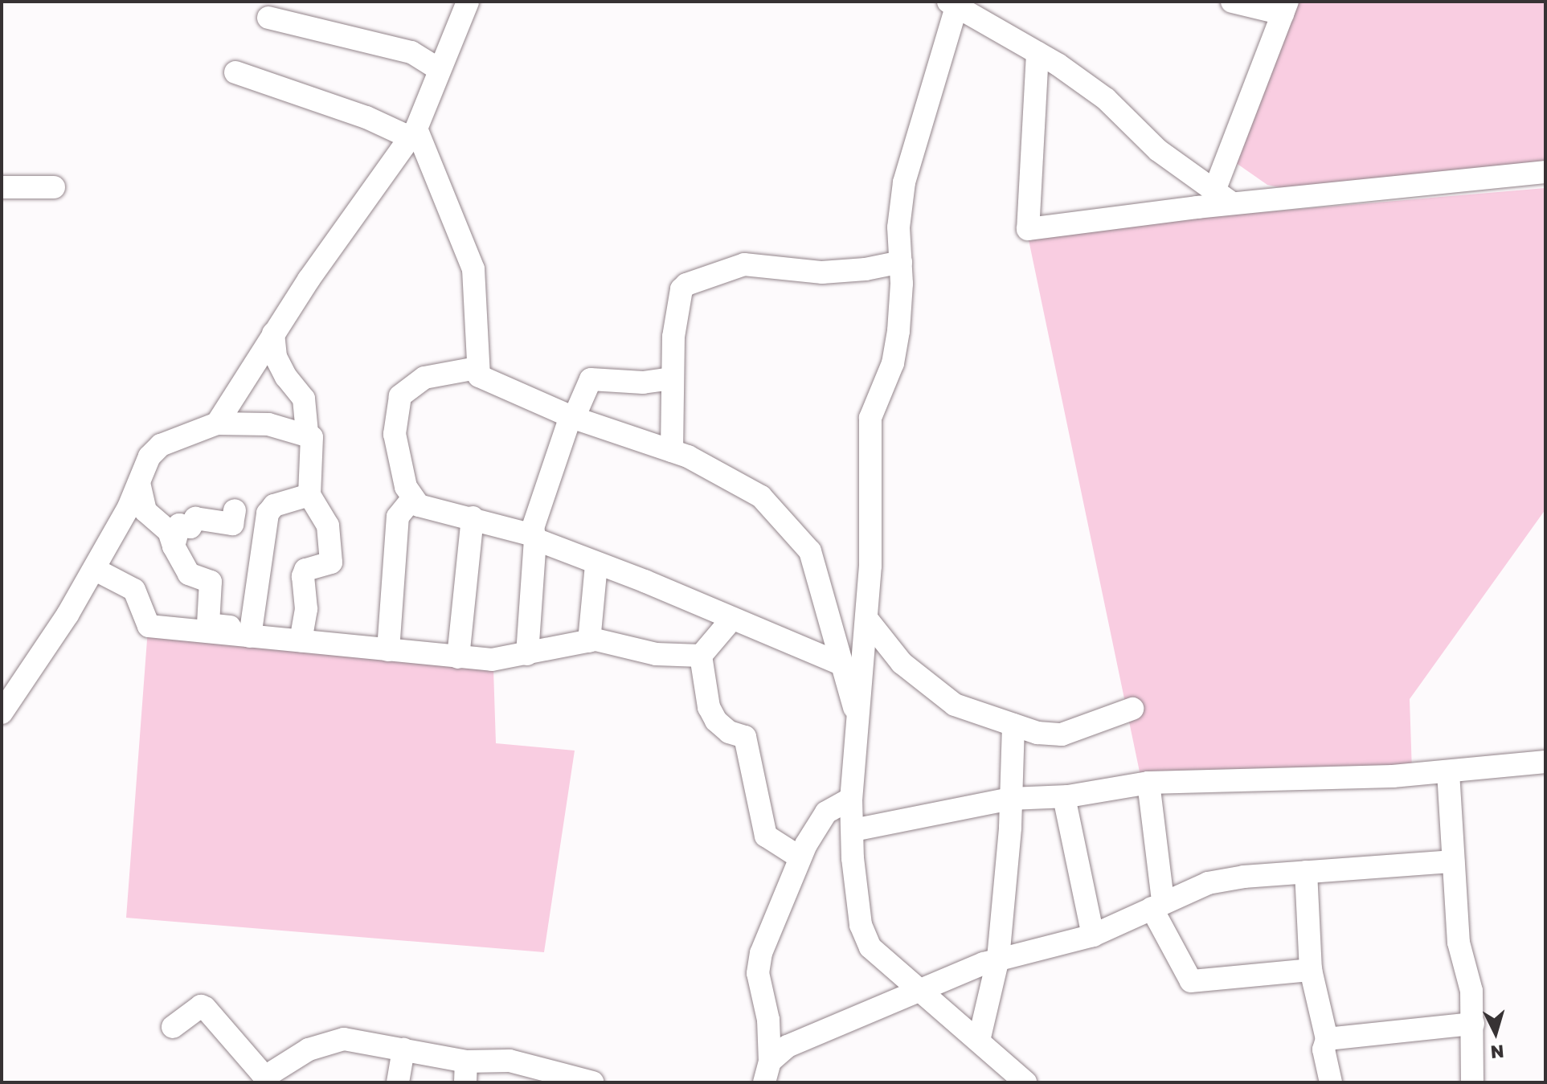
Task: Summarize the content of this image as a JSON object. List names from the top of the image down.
{
  "north": "bottom"
}
